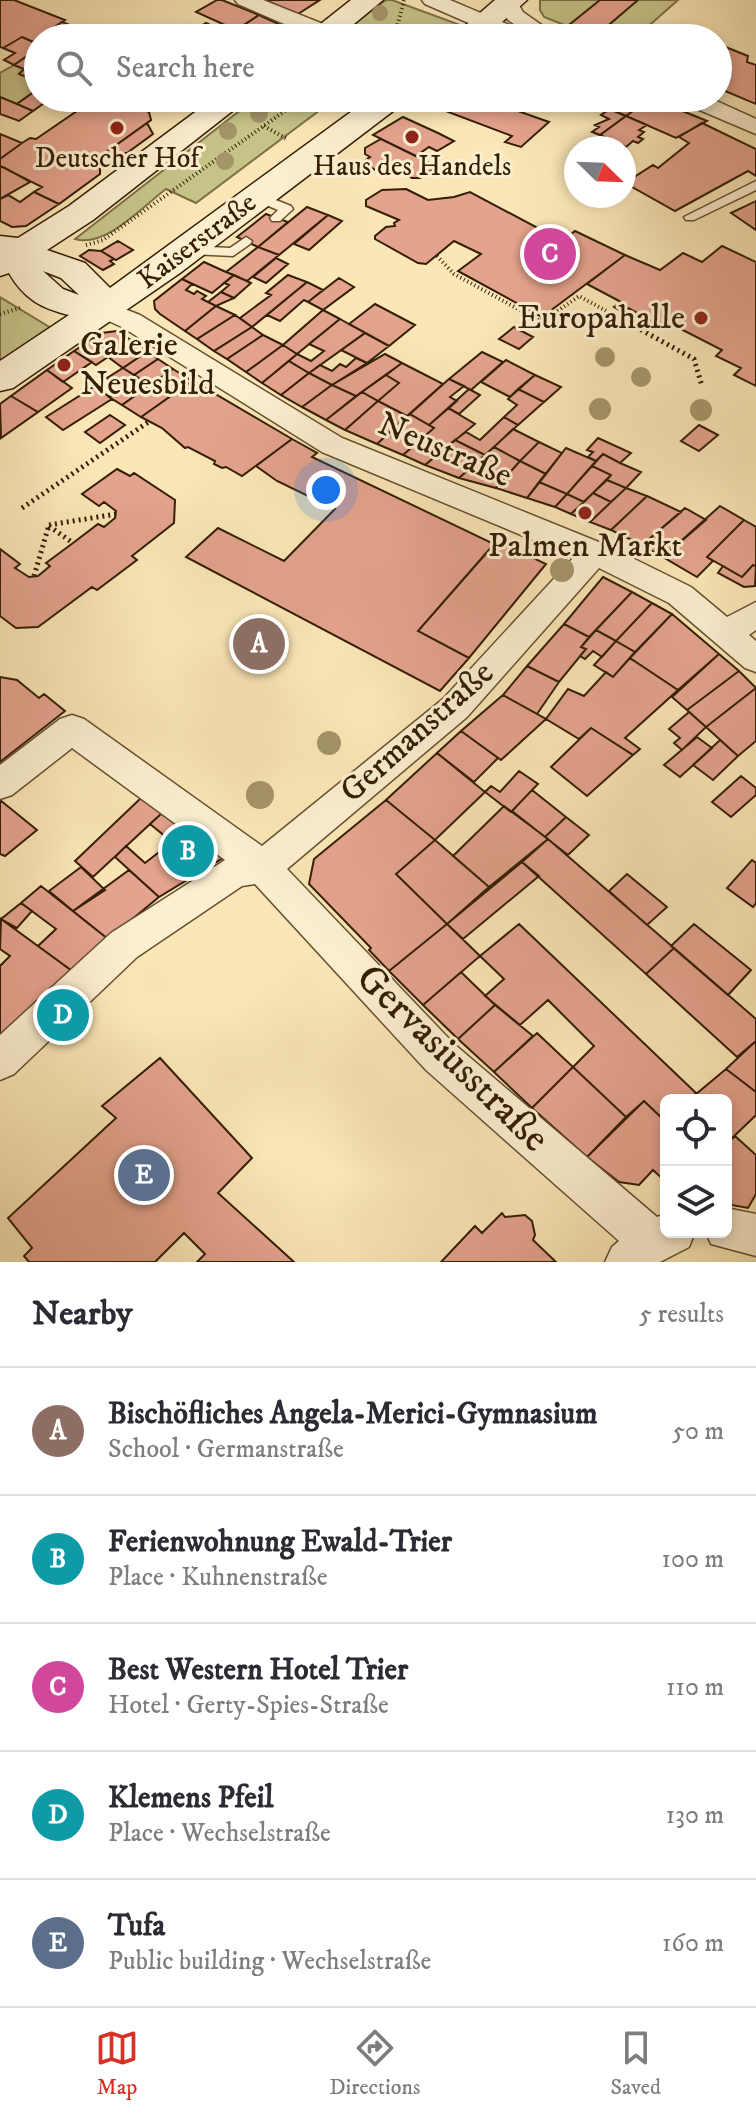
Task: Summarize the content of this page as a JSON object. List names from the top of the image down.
{
  "streets": {
    "main road": ["Kaiserstraße"],
    "street": ["Neustraße", "Germanstraße", "Gervasiusstraße"]
  },
  "crossings": [
    ["Kaiserstraße", "Neustraße"],
    ["Neustraße", "Germanstraße"],
    ["Germanstraße", "Gervasiusstraße"]
  ],
  "places": [
    "Deutscher Hof",
    "Haus des Handels",
    "Europahalle",
    "Galerie Neuesbild",
    "Palmen Markt"
  ],
  "north": "bottom right",
  "page": {
    "search": "Search here",
    "pins": [
      "C",
      "A",
      "B",
      "D",
      "E"
    ],
    "heading": ["Nearby", "5 results"],
    "list": [
      {
        "mark": "A",
        "name": "Bischöfliches Angela-Merici-Gymnasium",
        "note": "School · Germanstraße",
        "value": "50 m"
      },
      {
        "mark": "B",
        "name": "Ferienwohnung Ewald-Trier",
        "note": "Place · Kuhnenstraße",
        "value": "100 m"
      },
      {
        "mark": "C",
        "name": "Best Western Hotel Trier",
        "note": "Hotel · Gerty-Spies-Straße",
        "value": "110 m"
      },
      {
        "mark": "D",
        "name": "Klemens Pfeil",
        "note": "Place · Wechselstraße",
        "value": "130 m"
      },
      {
        "mark": "E",
        "name": "Tufa",
        "note": "Public building · Wechselstraße",
        "value": "160 m"
      }
    ],
    "nav": ["Map", "Directions", "Saved"]
  }
}
